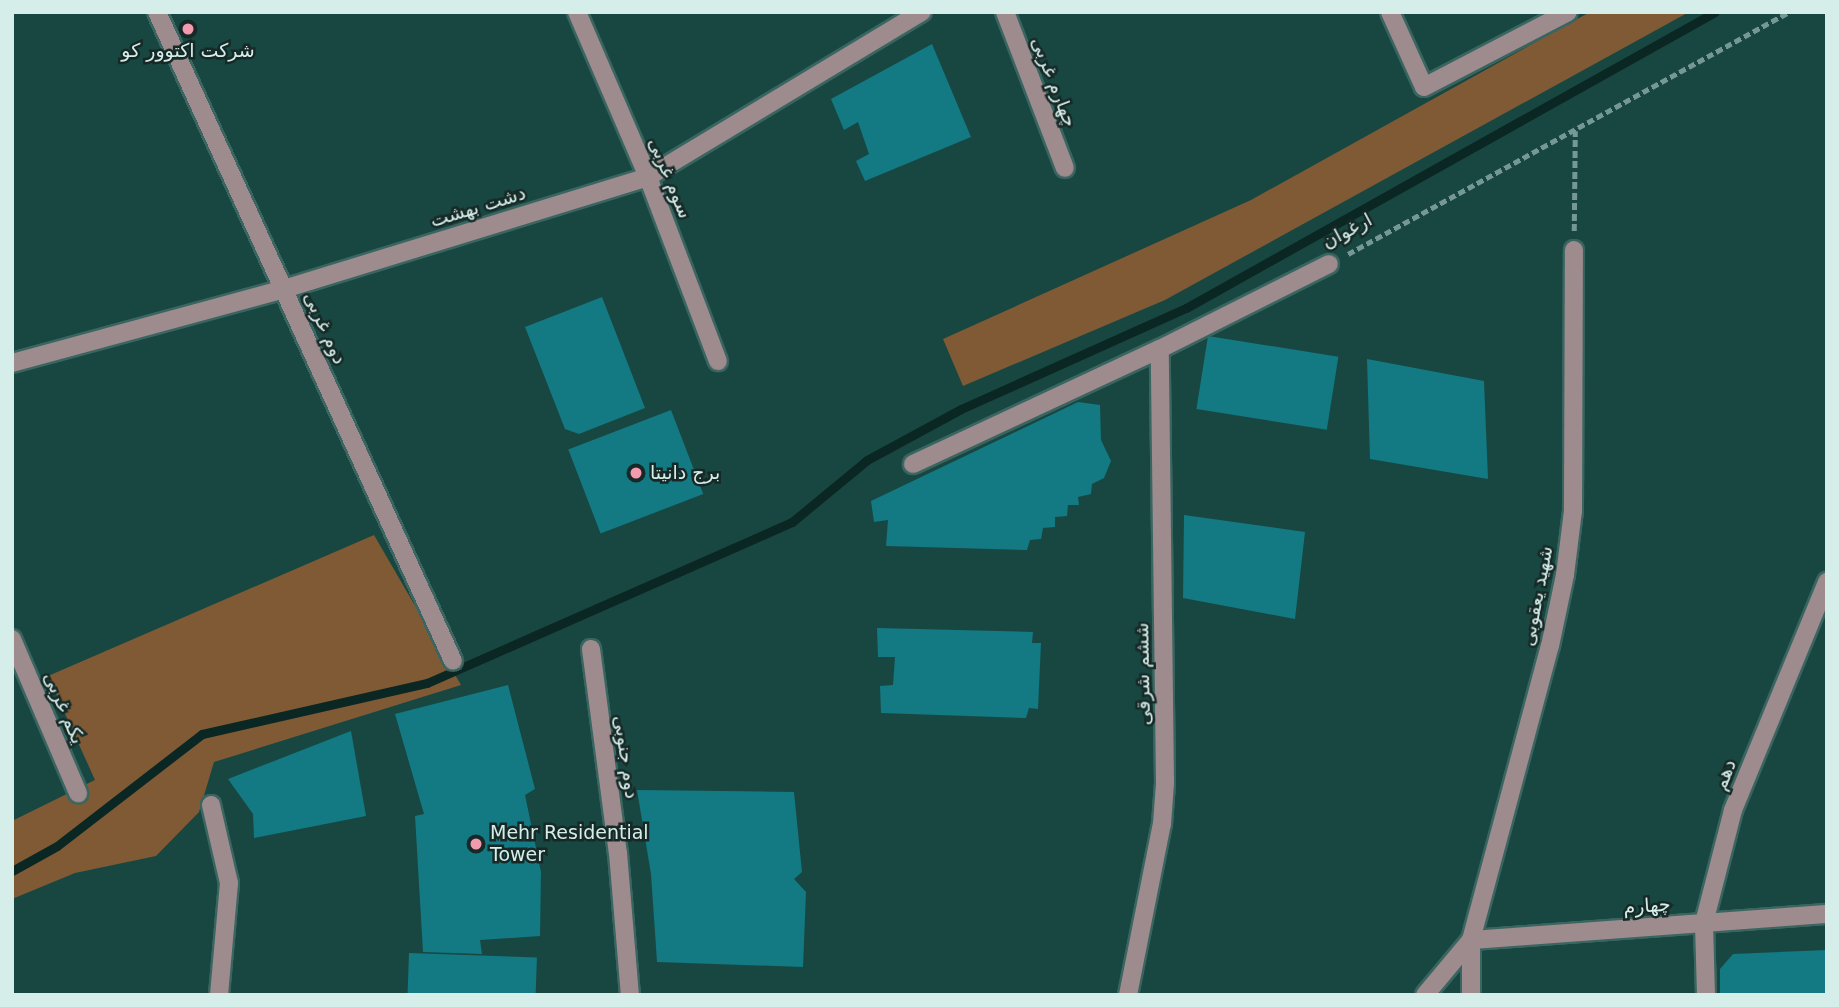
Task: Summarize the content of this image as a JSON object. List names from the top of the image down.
{
  "streets": {
    "street": [
      "چهارم غربی",
      "سوم غربی",
      "دشت بهشت",
      "ارغوان",
      "دوم غربی",
      "شهید یعقوبی",
      "ششم شرقی",
      "یکم غربی",
      "دوم جنوبی",
      "دهم",
      "چهارم"
    ]
  },
  "crossings": [
    ["سوم غربی", "دشت بهشت"],
    ["دشت بهشت", "دوم غربی"],
    ["ارغوان", "ششم شرقی"],
    ["شهید یعقوبی", "چهارم"],
    ["دهم", "چهارم"]
  ],
  "places": ["شرکت اکتوور کو", "برج دانیتا", "Mehr Residential Tower"]
}
